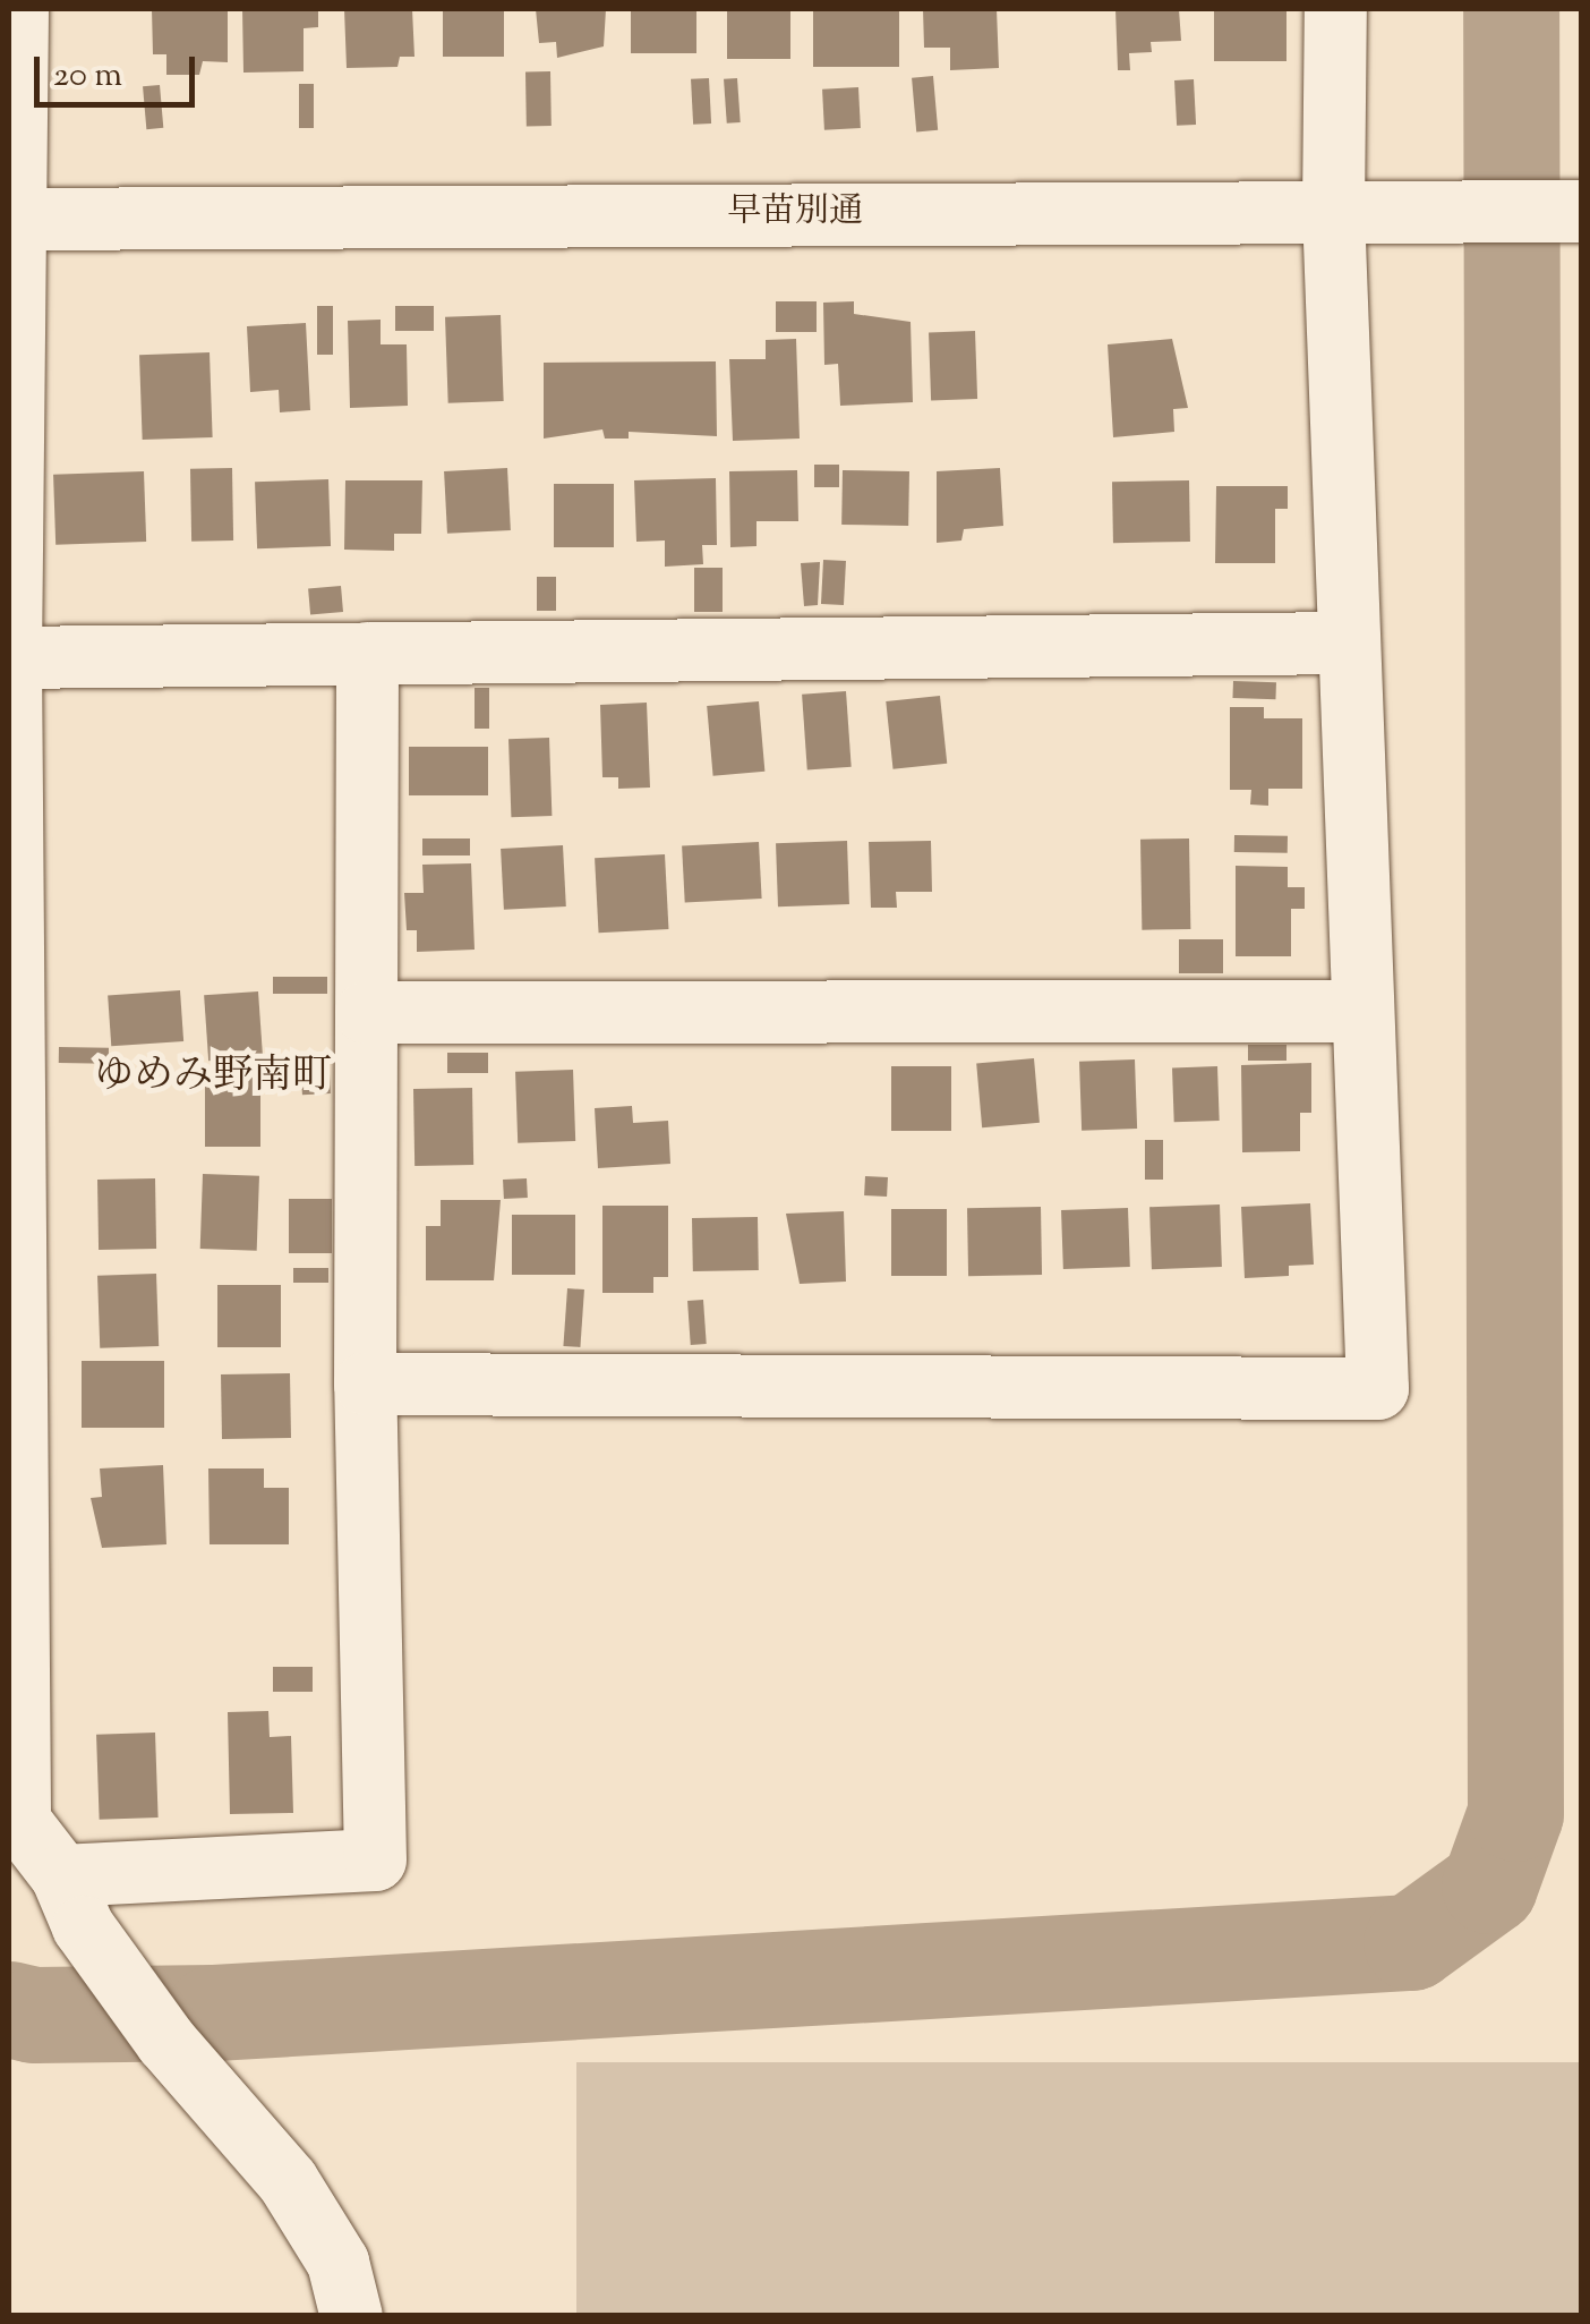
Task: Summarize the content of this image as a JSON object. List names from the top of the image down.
{
  "streets": {
    "street": ["早苗別通"]
  },
  "districts": ["ゆめみ野南町"],
  "scale_bar": "20 m"
}
